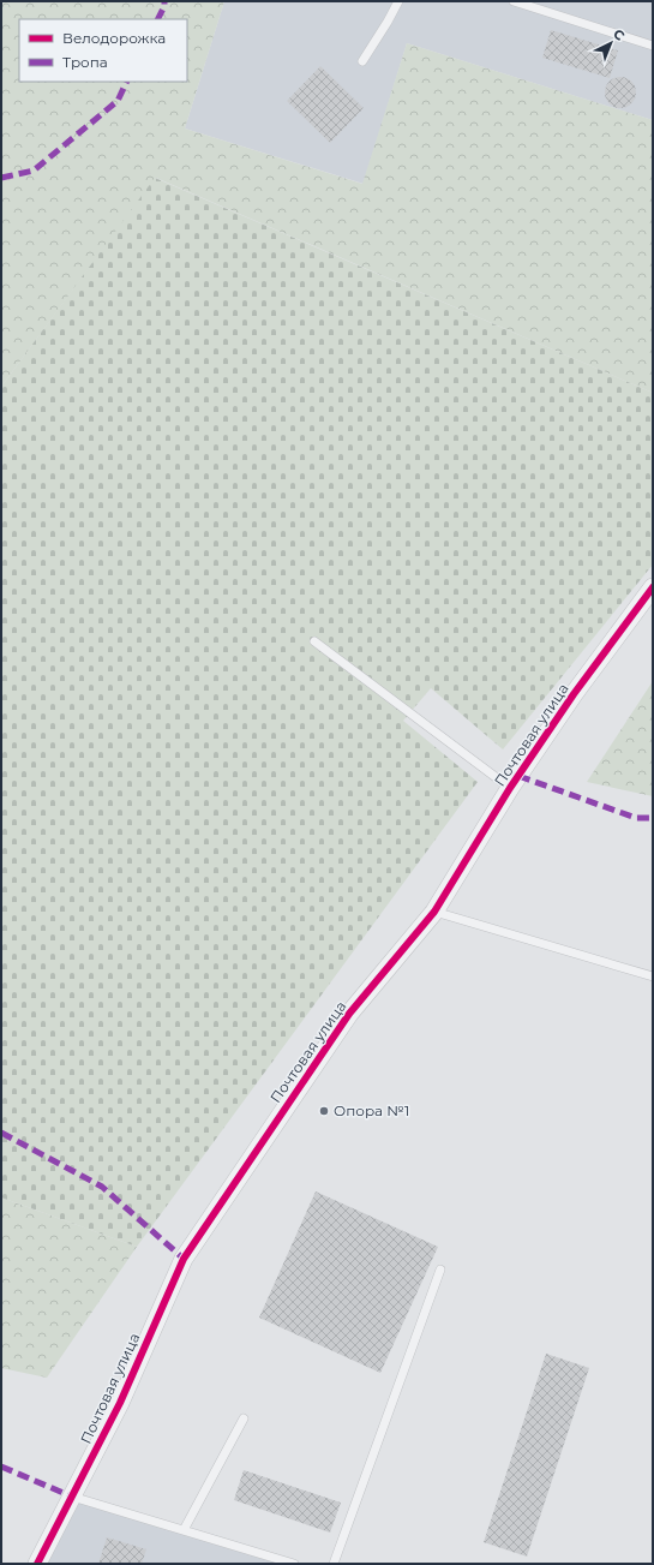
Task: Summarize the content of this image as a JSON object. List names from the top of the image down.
{
  "streets": {
    "street": ["Почтовая улица"]
  },
  "places": ["Опора №1"],
  "legend": ["Велодорожка", "Тропа"],
  "north": "top right"
}
